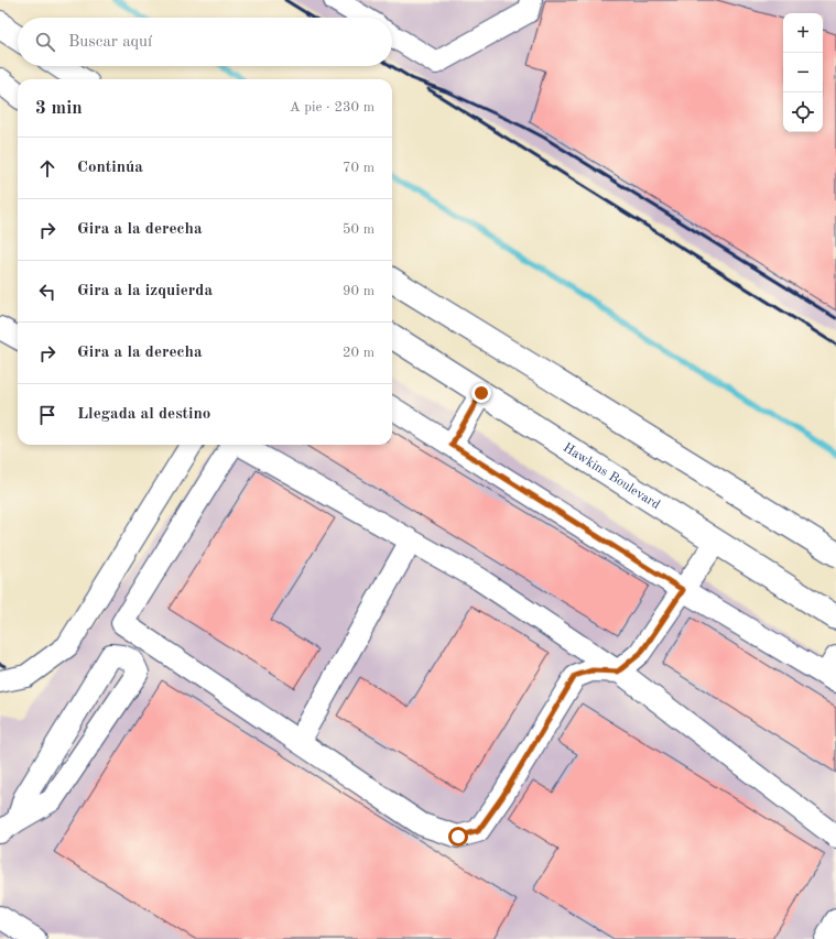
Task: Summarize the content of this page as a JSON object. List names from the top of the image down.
{
  "streets": {
    "main road": ["Hawkins Boulevard"]
  },
  "page": {
    "map_buttons": ["+", "−"],
    "search": "Buscar aquí",
    "heading": ["3 min", "A pie · 230 m"],
    "list": [
      ["Continúa", "70 m"],
      ["Gira a la derecha", "50 m"],
      ["Gira a la izquierda", "90 m"],
      ["Gira a la derecha", "20 m"],
      "Llegada al destino"
    ]
  }
}
